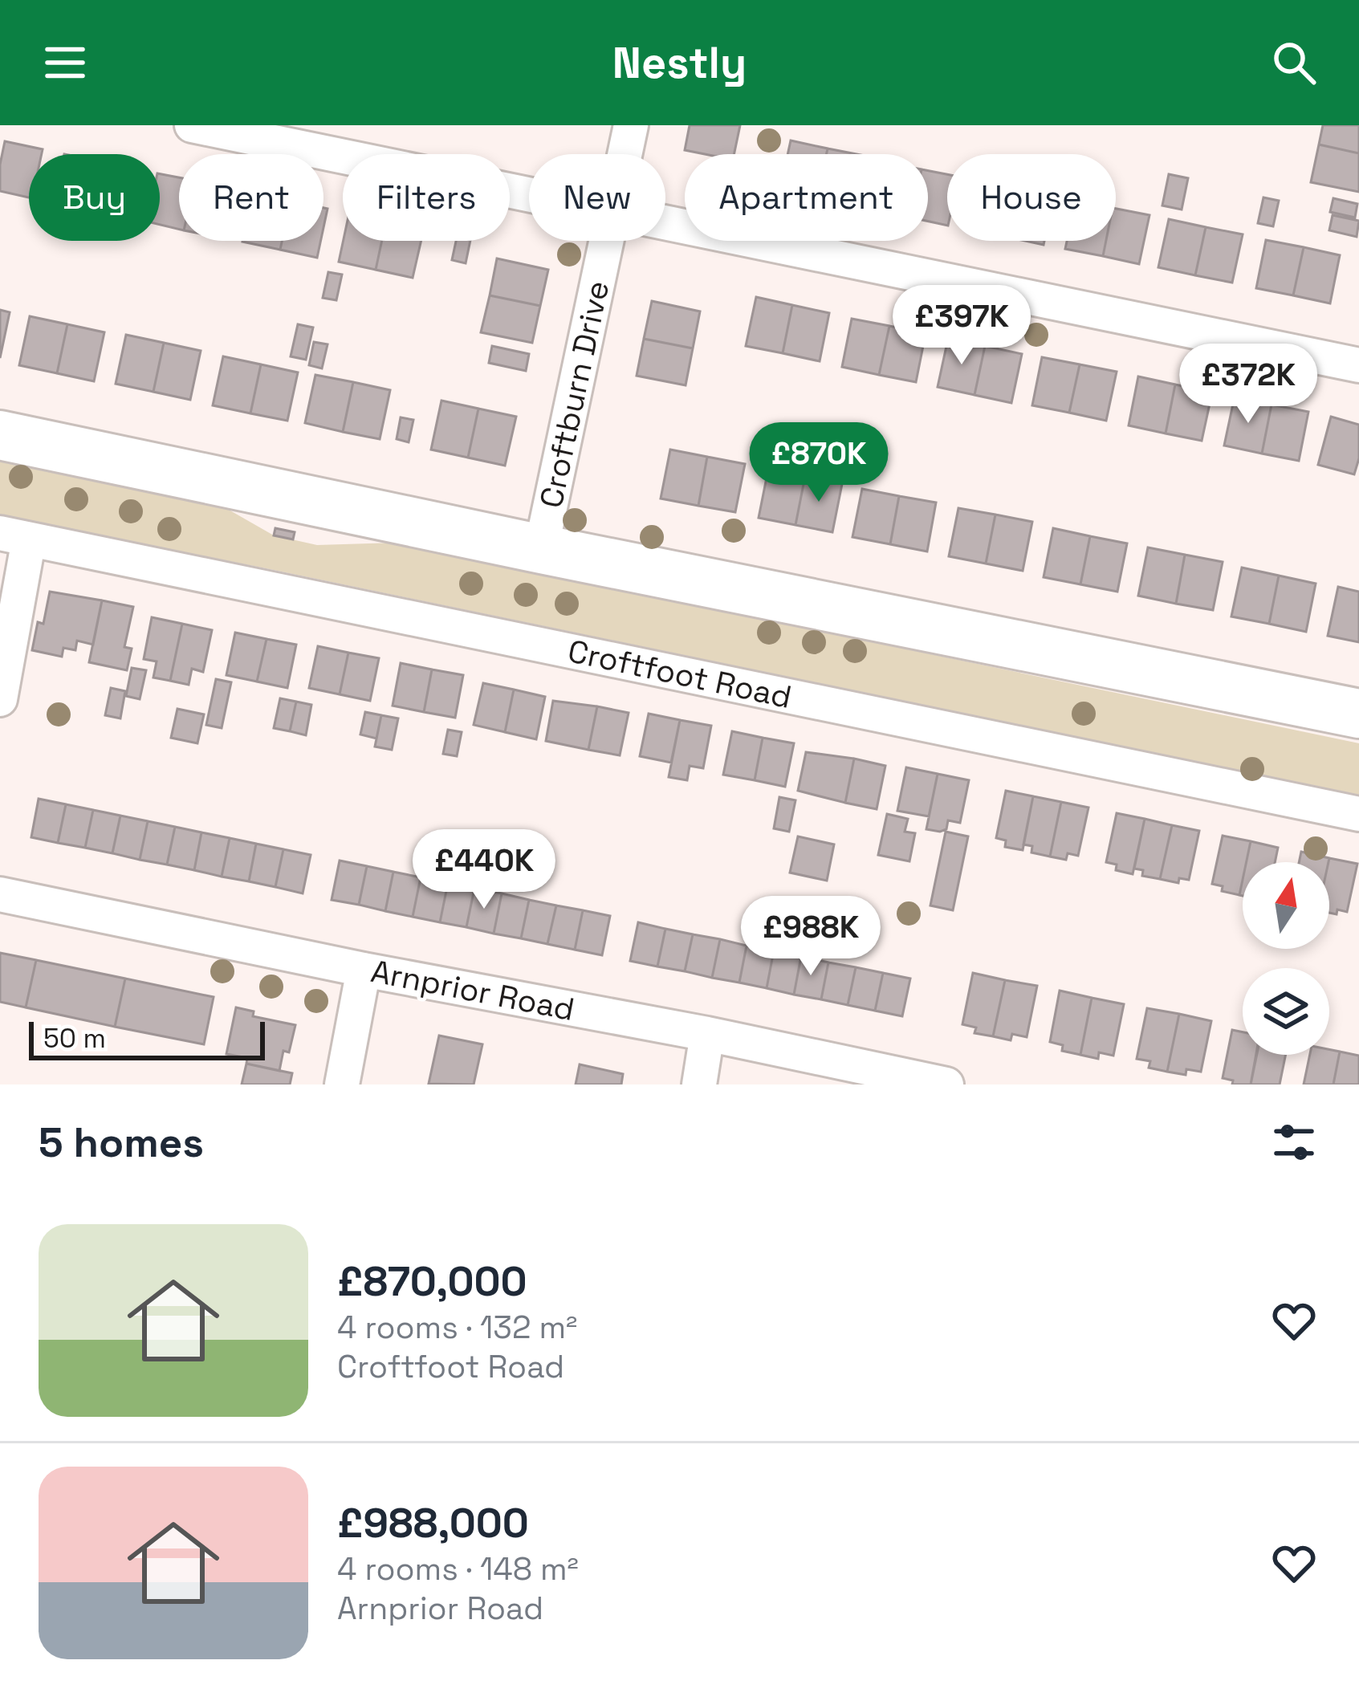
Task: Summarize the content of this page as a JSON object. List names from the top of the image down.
{
  "streets": {
    "street": ["Croftburn Drive", "Croftfoot Road", "Arnprior Road"]
  },
  "scale_bar": "50 m",
  "north": "top",
  "page": {
    "header": "Nestly",
    "chip": [
      "Buy",
      "Rent",
      "Filters",
      "New",
      "Apartment",
      "House"
    ],
    "price": [
      "£397K",
      "£372K",
      "£870K",
      "£440K",
      "£988K"
    ],
    "scale": "50 m",
    "heading": "5 homes",
    "list": [
      {
        "name": "£870,000",
        "note": "4 rooms · 132 m² · Croftfoot Road"
      },
      {
        "name": "£988,000",
        "note": "4 rooms · 148 m² · Arnprior Road"
      }
    ]
  }
}
